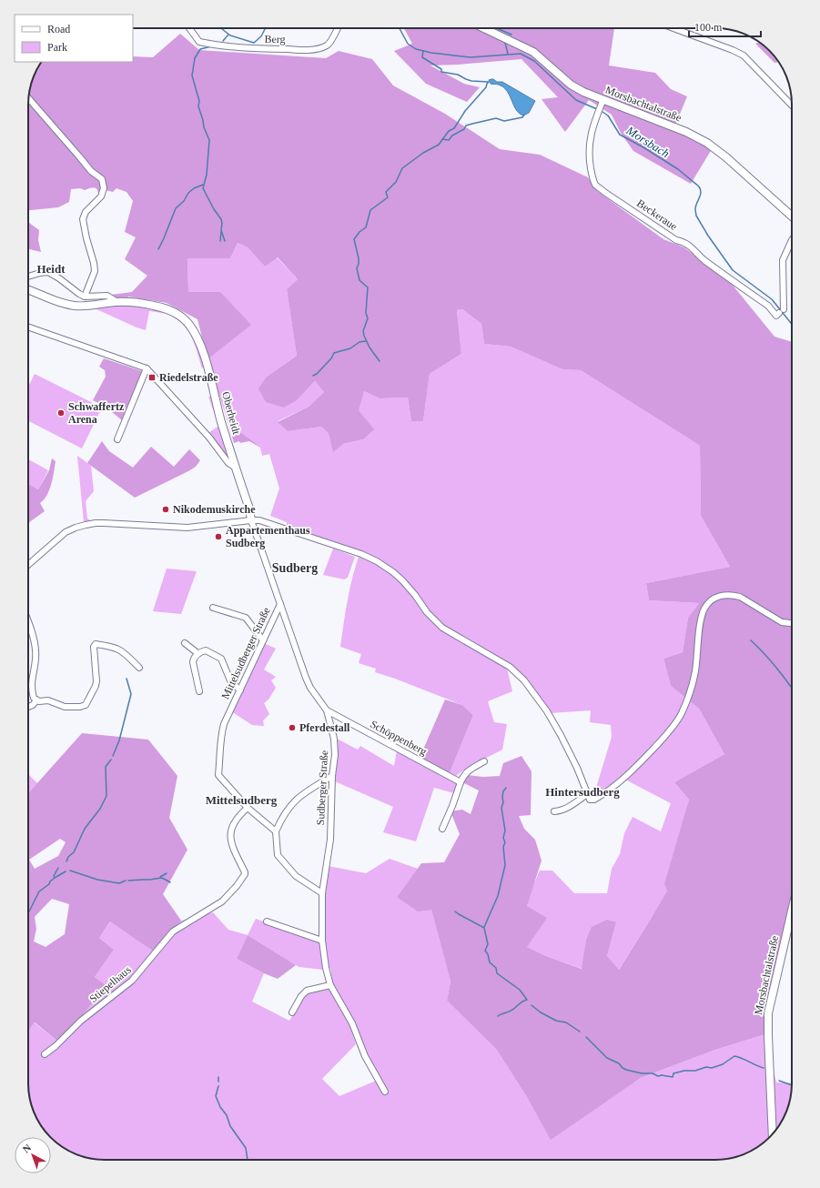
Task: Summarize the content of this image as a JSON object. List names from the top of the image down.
{
  "streets": {
    "main road": ["Morsbachtalstraße", "Oberheidt"],
    "street": [
      "Berg",
      "Beckeraue",
      "Mittelsudberger Straße",
      "Schöppenberg",
      "Sudberger Straße",
      "Stiepelhaus"
    ]
  },
  "crossings": [
    ["Morsbachtalstraße", "Beckeraue"],
    ["Oberheidt", "Sudberger Straße"],
    ["Mittelsudberger Straße", "Sudberger Straße"],
    ["Mittelsudberger Straße", "Stiepelhaus"],
    ["Schöppenberg", "Sudberger Straße"]
  ],
  "districts": [
    "Heidt",
    "Sudberg",
    "Hintersudberg",
    "Mittelsudberg"
  ],
  "water": ["Morsbach"],
  "places": {
    "transit": ["Riedelstraße"],
    "other": [
      "Schwaffertz Arena",
      "Nikodemuskirche",
      "Appartementhaus Sudberg",
      "Pferdestall"
    ]
  },
  "legend": ["Road", "Park"],
  "scale_bar": "100 m",
  "north": "top left"
}
